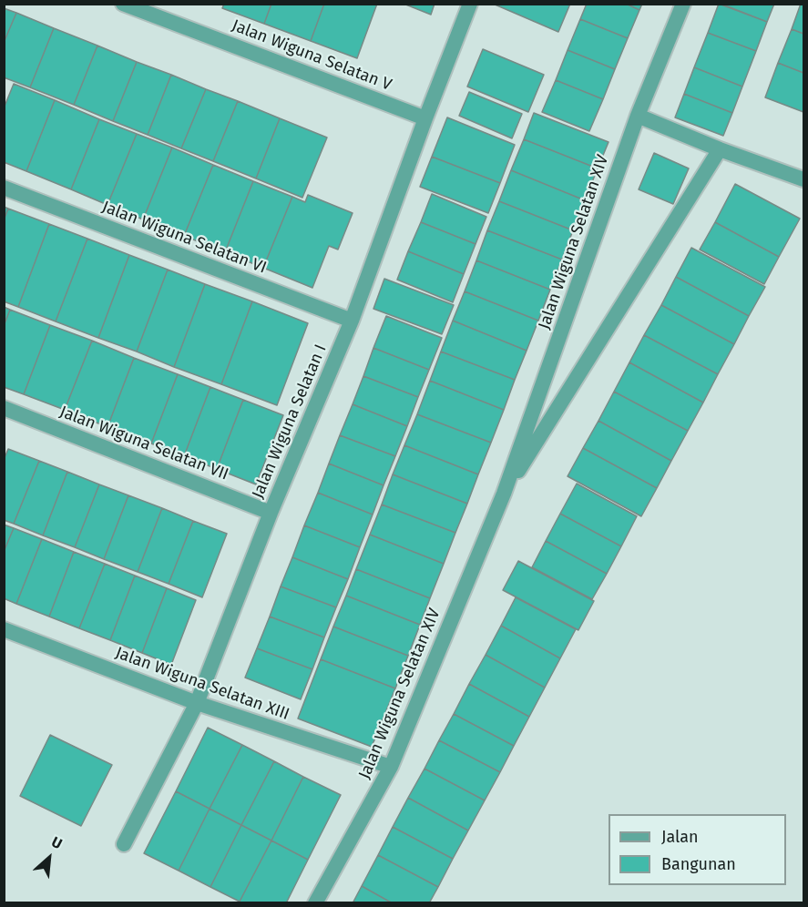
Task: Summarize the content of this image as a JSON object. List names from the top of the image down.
{
  "streets": {
    "street": [
      "Jalan Wiguna Selatan V",
      "Jalan Wiguna Selatan VI",
      "Jalan Wiguna Selatan XIV",
      "Jalan Wiguna Selatan I",
      "Jalan Wiguna Selatan VII",
      "Jalan Wiguna Selatan XIII"
    ]
  },
  "crossings": [
    ["Jalan Wiguna Selatan V", "Jalan Wiguna Selatan I"],
    ["Jalan Wiguna Selatan VI", "Jalan Wiguna Selatan I"],
    ["Jalan Wiguna Selatan XIV", "Jalan Wiguna Selatan XIII"],
    ["Jalan Wiguna Selatan I", "Jalan Wiguna Selatan VII"],
    ["Jalan Wiguna Selatan I", "Jalan Wiguna Selatan XIII"]
  ],
  "legend": ["Jalan", "Bangunan"],
  "north": "top right"
}
